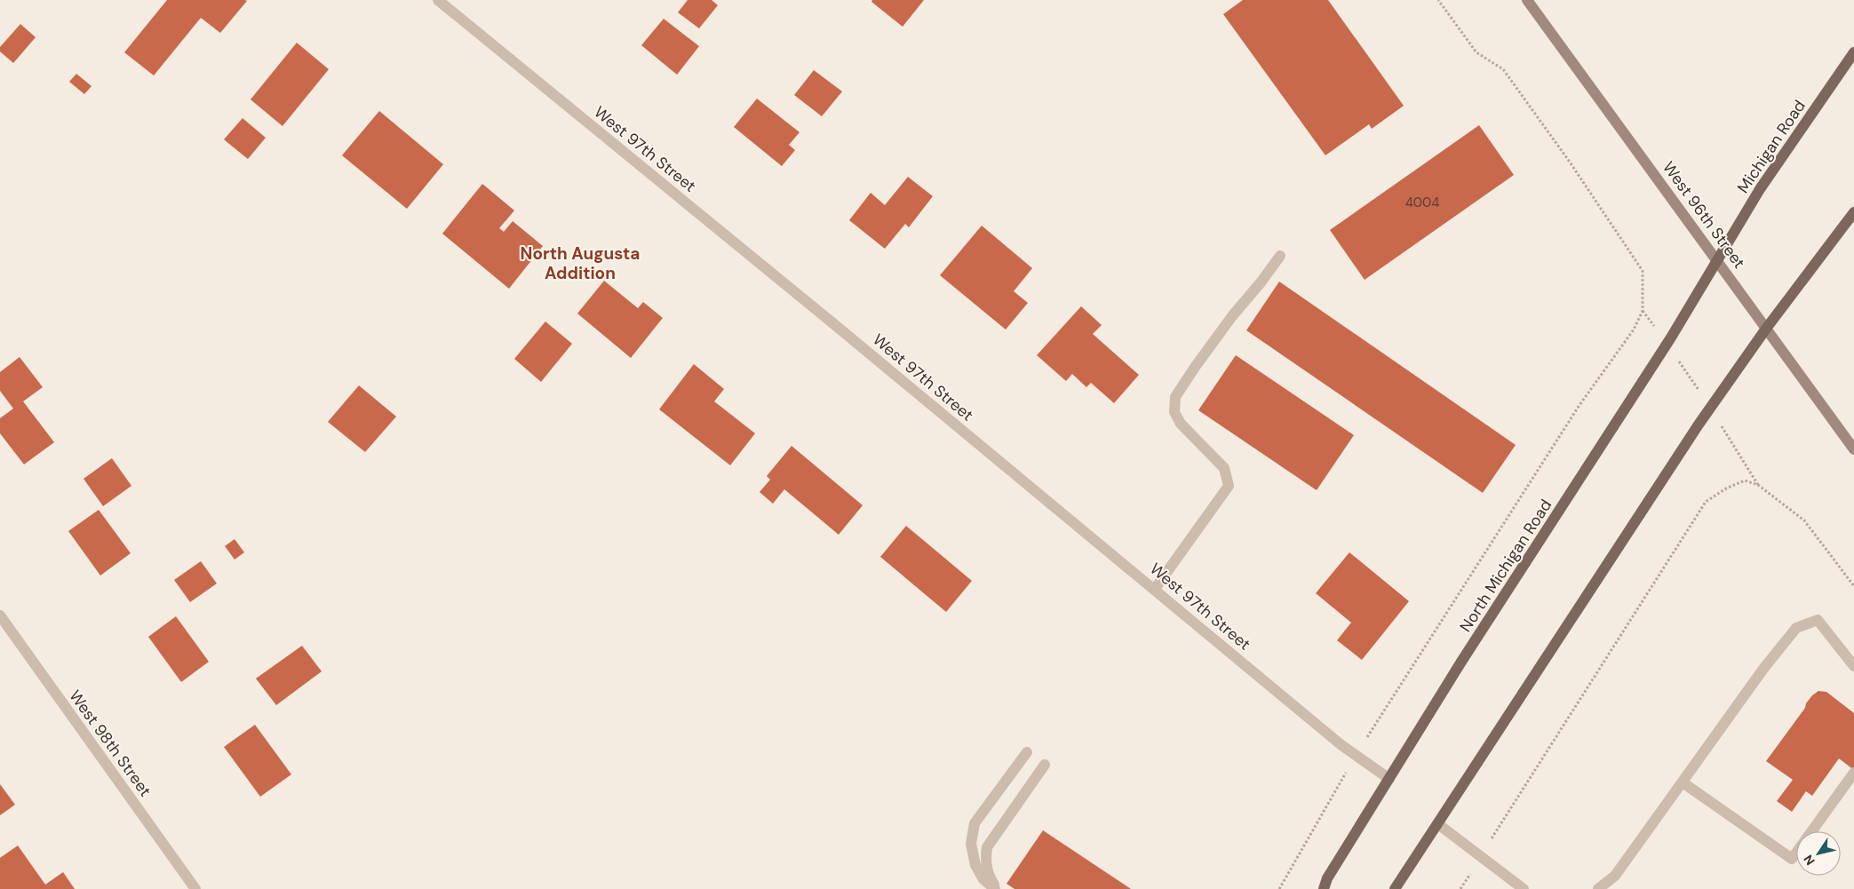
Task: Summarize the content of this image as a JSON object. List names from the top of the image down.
{
  "streets": {
    "main road": ["Michigan Road", "North Michigan Road"],
    "street": ["West 97th Street", "West 96th Street", "West 98th Street"]
  },
  "crossings": [
    ["Michigan Road", "West 96th Street"],
    ["Michigan Road", "North Michigan Road"],
    ["West 97th Street", "North Michigan Road"],
    ["West 96th Street", "North Michigan Road"]
  ],
  "districts": ["North Augusta Addition"],
  "house_numbers": ["4004"],
  "north": "bottom left"
}
